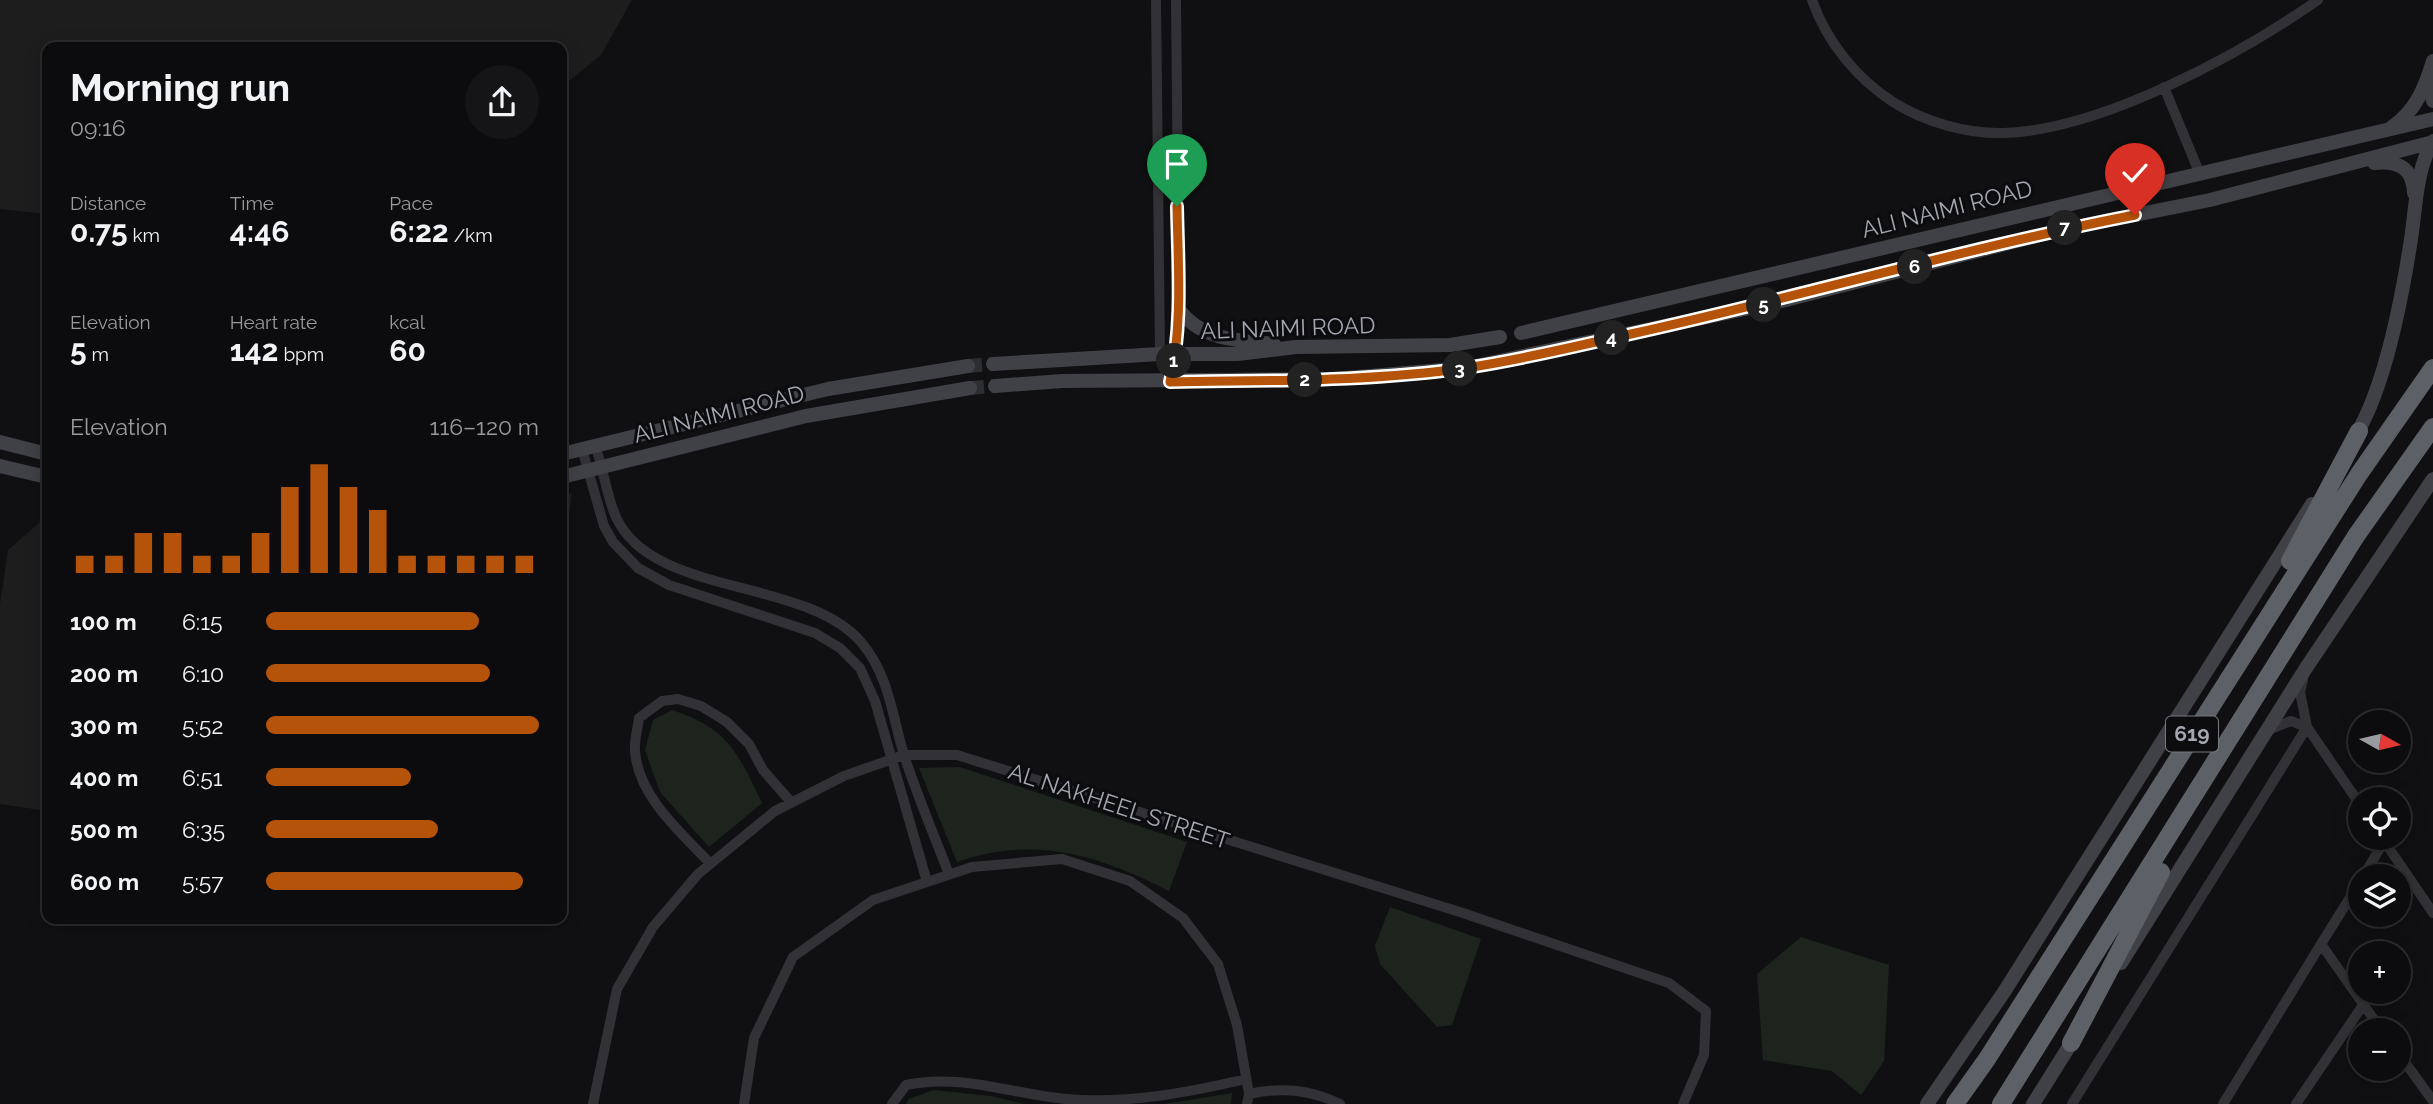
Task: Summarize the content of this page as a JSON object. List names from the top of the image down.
{
  "streets": {
    "highway": ["619"],
    "main road": ["ALI NAIMI ROAD"],
    "street": ["AL NAKHEEL STREET"]
  },
  "north": "right",
  "page": {
    "heading": ["Morning run", "09:16"],
    "stats": [
      ["Distance", "0.75 km"],
      ["Time", "4:46"],
      ["Pace", "6:22 /km"],
      ["Elevation", "5 m"],
      ["Heart rate", "142 bpm"],
      ["kcal", "60"]
    ],
    "pins": [
      "7",
      "6",
      "5",
      "4",
      "1",
      "3",
      "2"
    ],
    "chart": ["Elevation", "116–120 m"],
    "list": [
      {
        "name": "100 m",
        "note": "6:15"
      },
      {
        "name": "200 m",
        "note": "6:10"
      },
      {
        "name": "300 m",
        "note": "5:52"
      },
      {
        "name": "400 m",
        "note": "6:51"
      },
      {
        "name": "500 m",
        "note": "6:35"
      },
      {
        "name": "600 m",
        "note": "5:57"
      }
    ],
    "map_buttons": ["+", "−"]
  }
}
